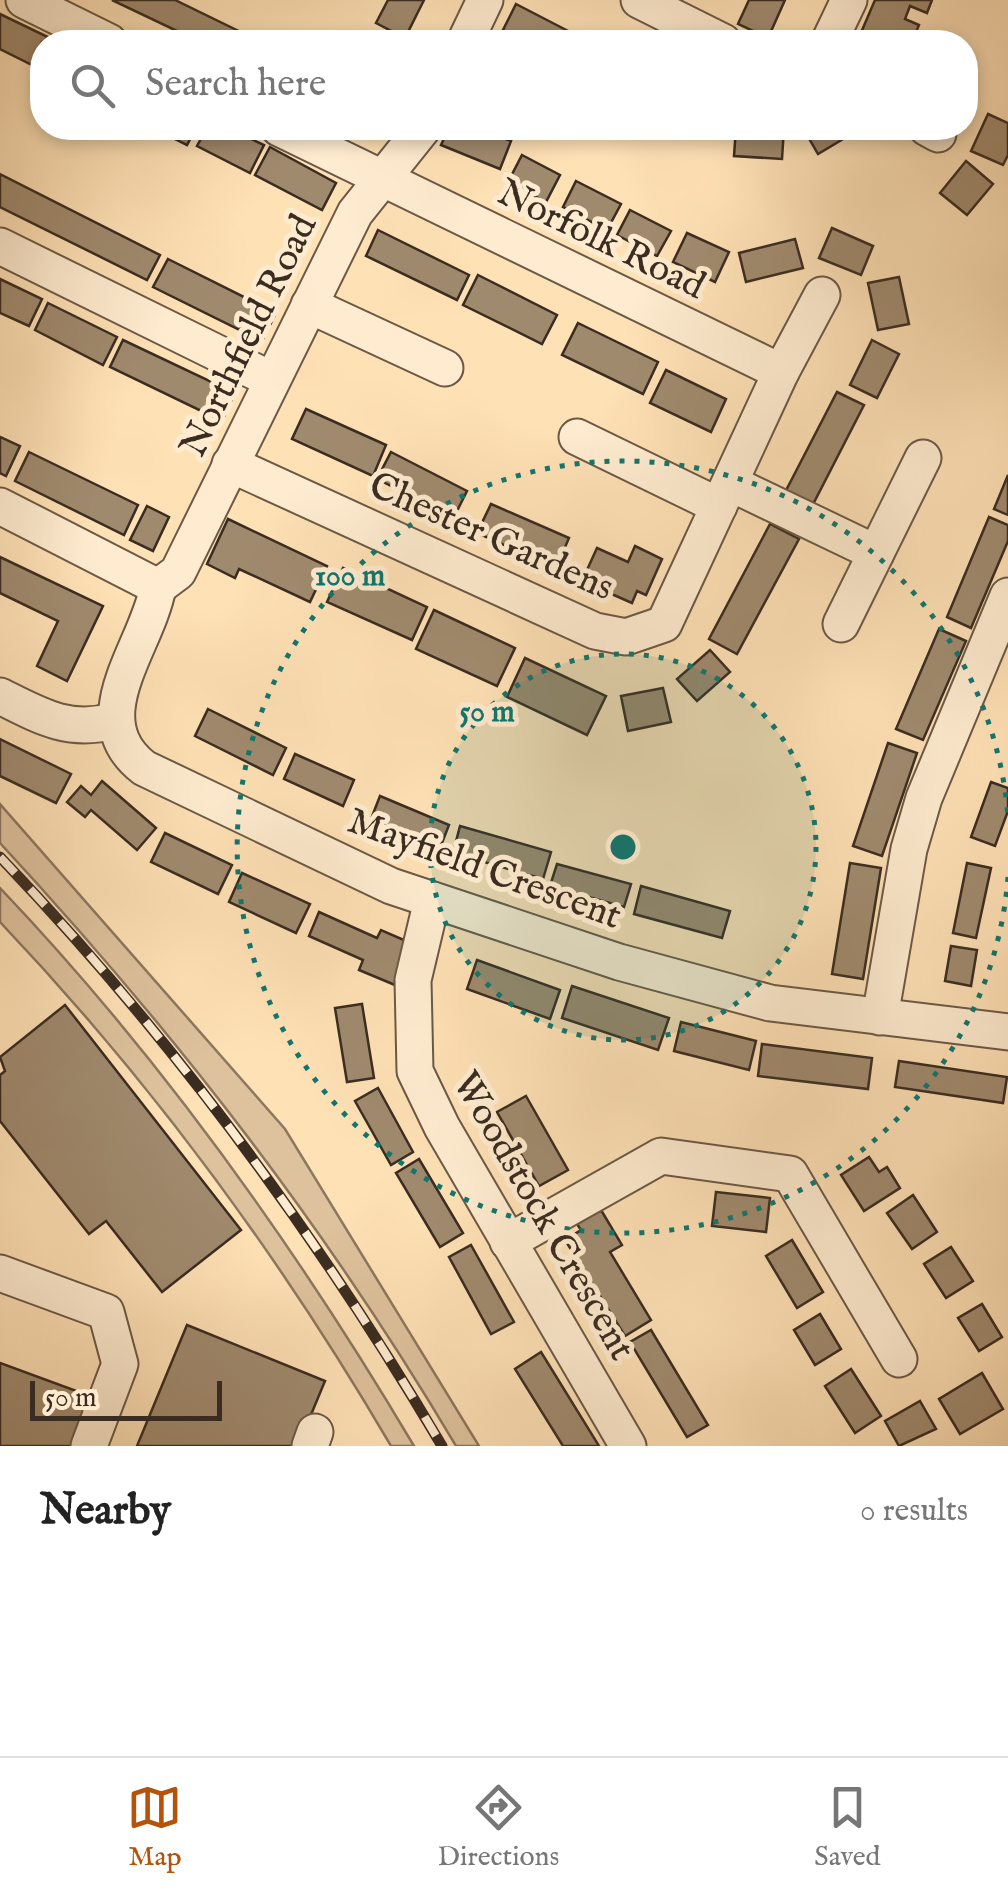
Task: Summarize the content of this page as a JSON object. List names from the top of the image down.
{
  "streets": {
    "street": [
      "Norfolk Road",
      "Northfield Road",
      "Chester Gardens",
      "Mayfield Crescent",
      "Woodstock Crescent"
    ]
  },
  "crossings": [
    ["Norfolk Road", "Northfield Road"],
    ["Norfolk Road", "Chester Gardens"],
    ["Northfield Road", "Chester Gardens"],
    ["Mayfield Crescent", "Woodstock Crescent"]
  ],
  "scale_bar": "50 m",
  "page": {
    "search": "Search here",
    "scale": "50 m",
    "heading": ["Nearby", "0 results"],
    "nav": ["Map", "Directions", "Saved"]
  },
  "rings": ["100 m", "50 m"]
}
